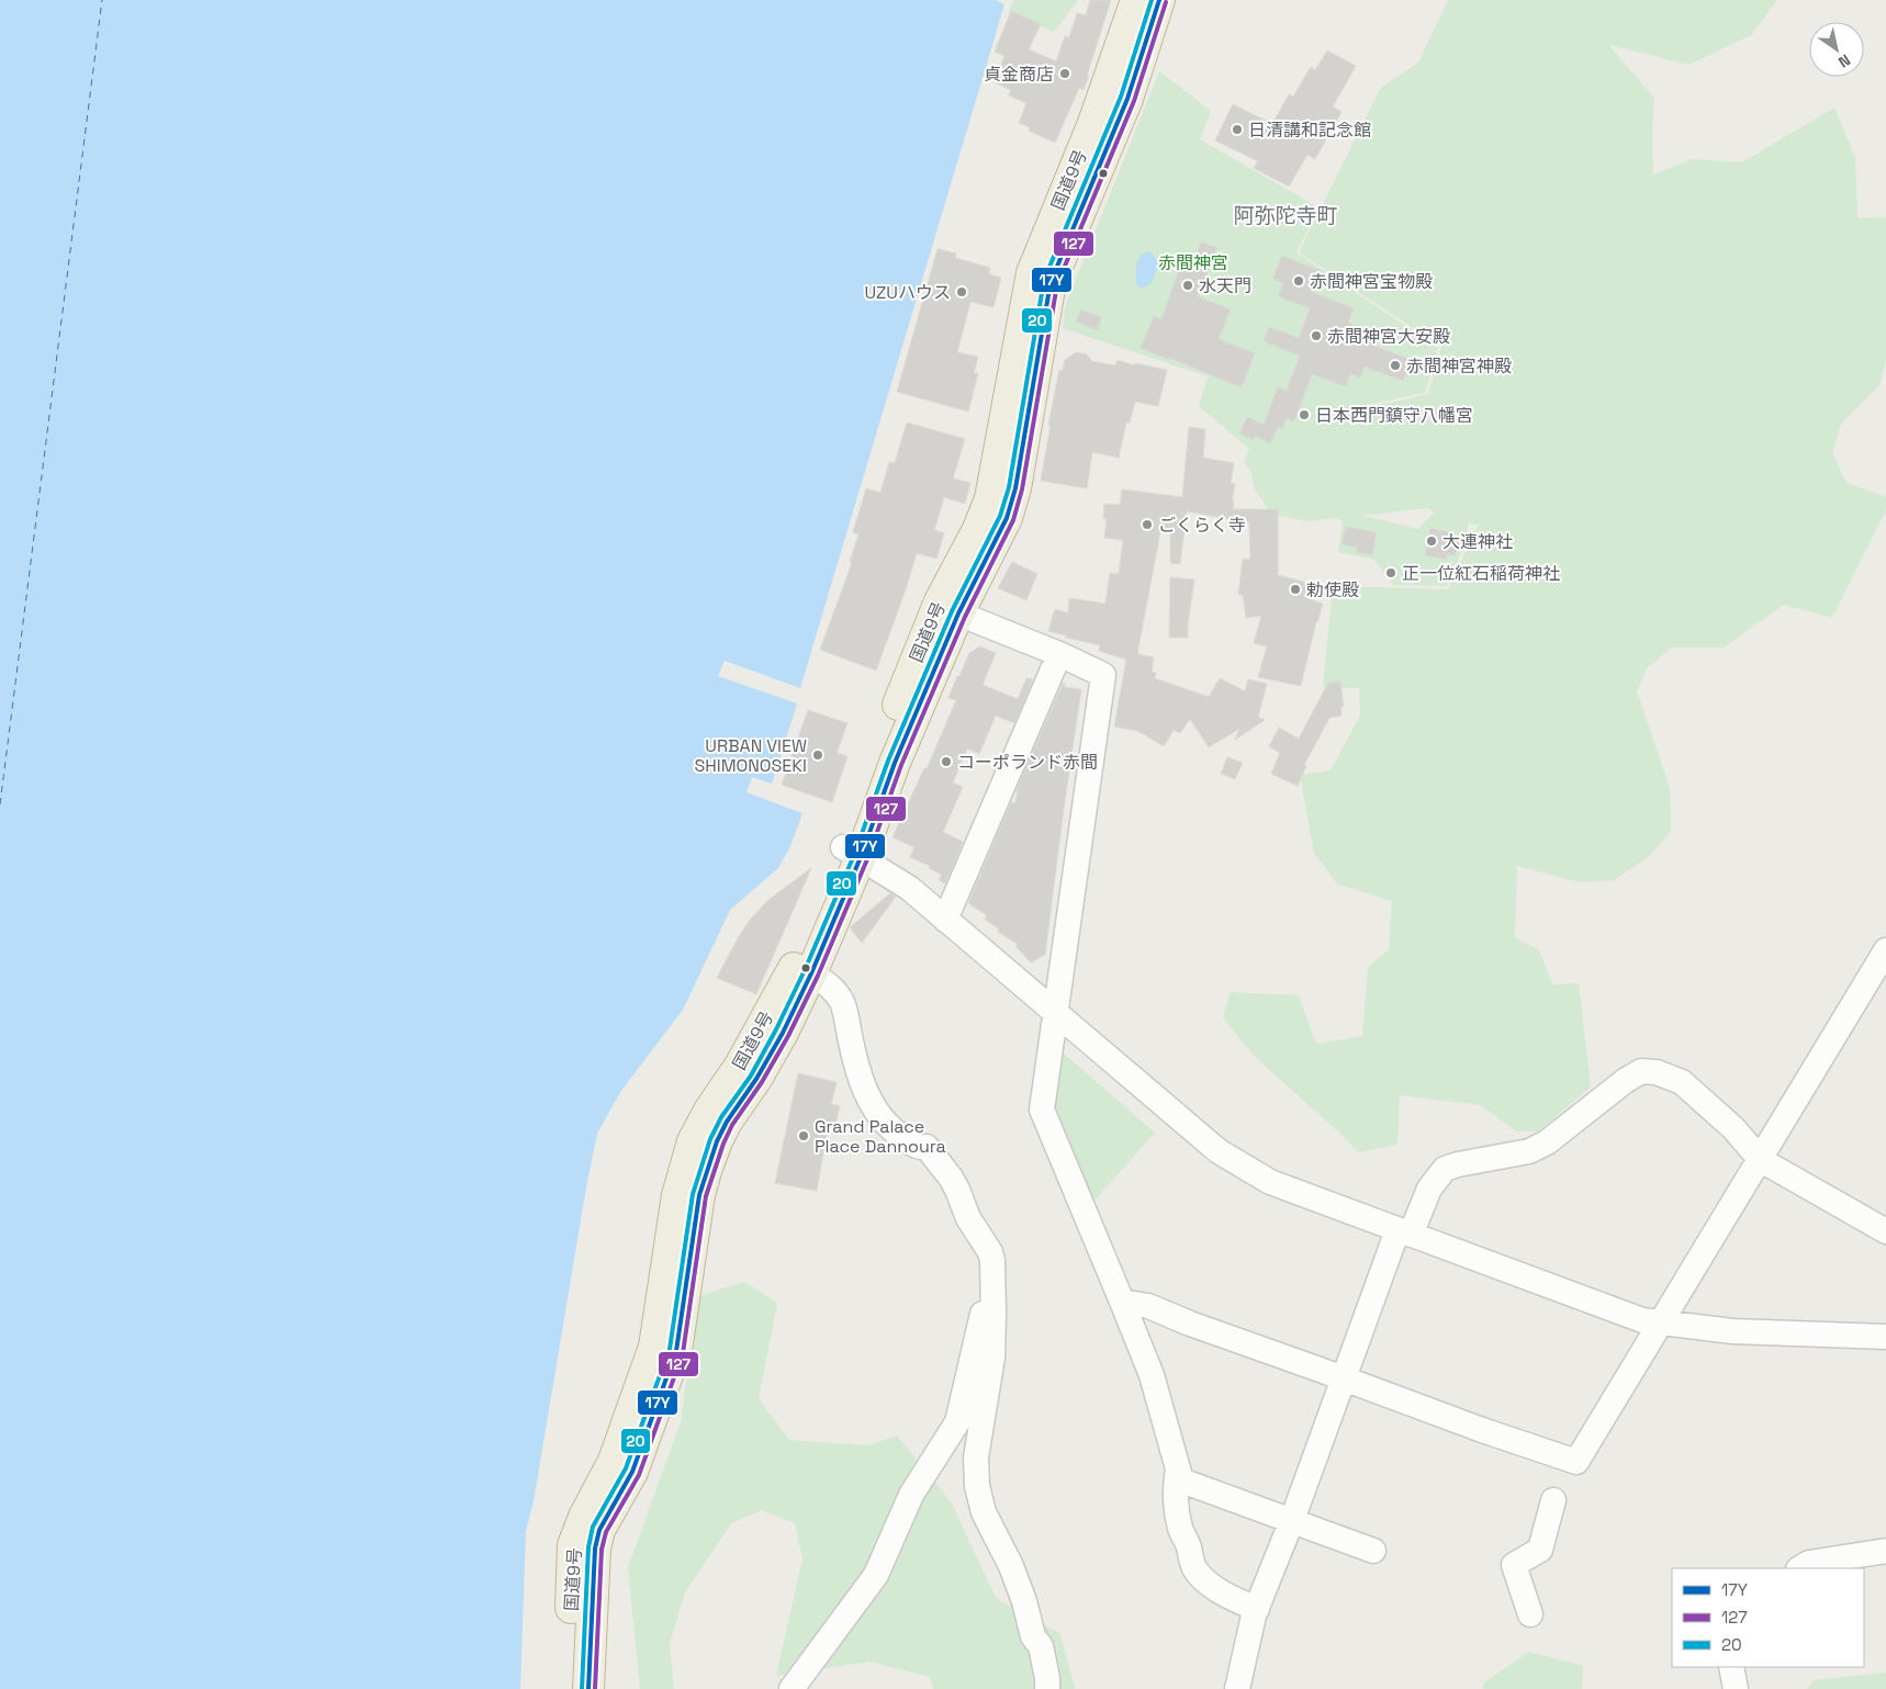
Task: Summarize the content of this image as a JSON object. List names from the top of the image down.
{
  "streets": {
    "highway": ["国道9号"]
  },
  "districts": ["阿弥陀寺町"],
  "parks": ["赤間神宮"],
  "places": [
    "貞金商店",
    "日清講和記念館",
    "赤間神宮宝物殿",
    "水天門",
    "UZUハウス",
    "赤間神宮大安殿",
    "赤間神宮神殿",
    "日本西門鎮守八幡宮",
    "ごくらく寺",
    "大連神社",
    "正一位紅石稲荷神社",
    "勅使殿",
    "URBAN VIEW SHIMONOSEKI",
    "コーポランド赤間",
    "Grand Palace Place Dannoura"
  ],
  "lines": ["transit line 17Y", "transit line 20", "transit line 127"],
  "legend": ["17Y", "127", "20"],
  "north": "bottom right"
}
